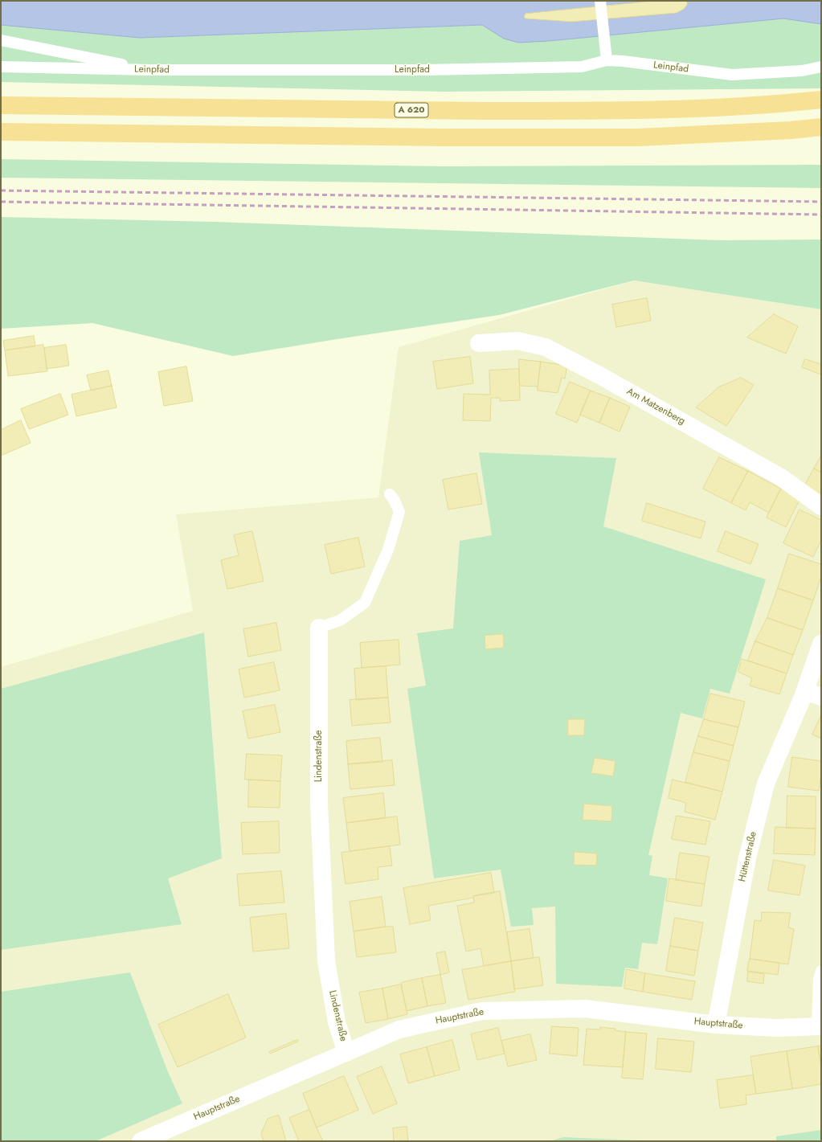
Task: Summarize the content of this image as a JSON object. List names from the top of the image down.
{
  "streets": {
    "highway": ["A 620"],
    "street": [
      "Am Matzenberg",
      "Lindenstraße",
      "Hüttenstraße",
      "Hauptstraße"
    ],
    "lane": ["Leinpfad"]
  },
  "crossings": [
    ["Lindenstraße", "Hauptstraße"],
    ["Hüttenstraße", "Hauptstraße"]
  ]
}
